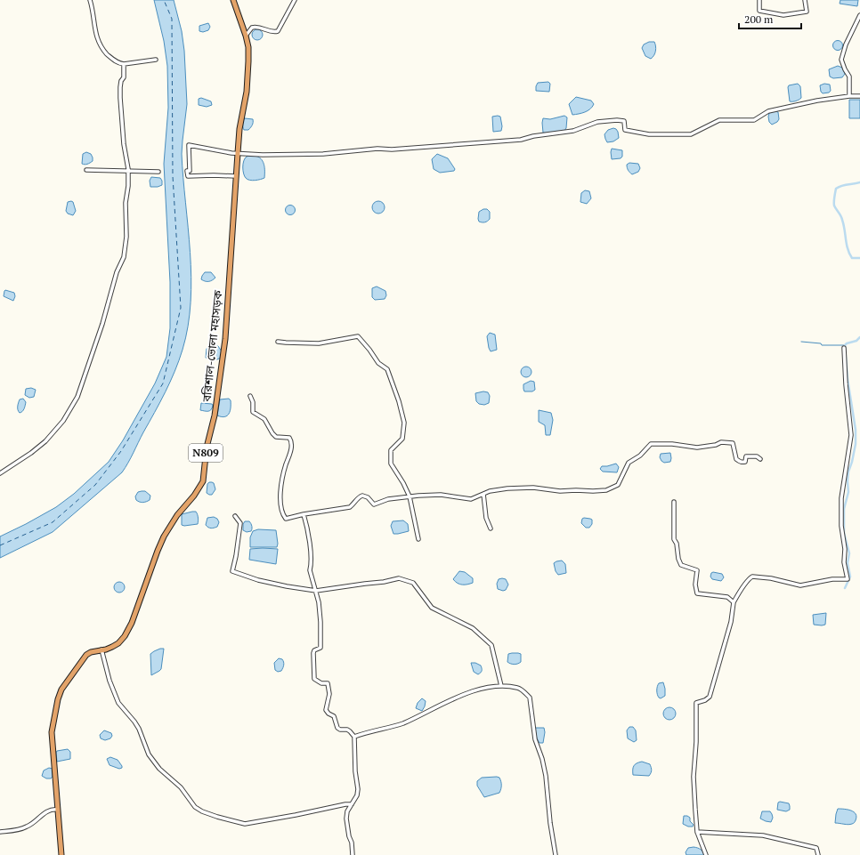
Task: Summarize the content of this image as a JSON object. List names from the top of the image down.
{
  "streets": {
    "highway": ["বরিশাল-ভোলা মহাসড়ক", "N809"]
  },
  "scale_bar": "200 m"
}
